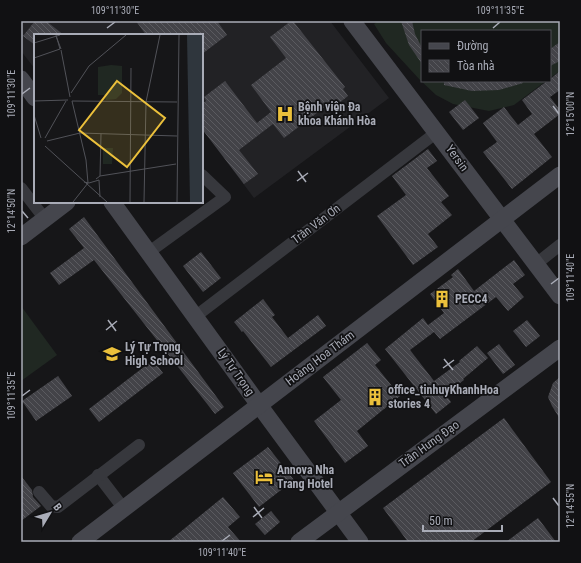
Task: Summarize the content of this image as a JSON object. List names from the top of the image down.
{
  "streets": {
    "street": [
      "Yersin",
      "Trần Văn Ơn",
      "Hoàng Hoa Thám",
      "Lý Tự Trọng",
      "Trần Hưng Đạo"
    ]
  },
  "crossings": [
    ["Yersin", "Trần Văn Ơn"],
    ["Yersin", "Hoàng Hoa Thám"],
    ["Trần Văn Ơn", "Lý Tự Trọng"],
    ["Hoàng Hoa Thám", "Lý Tự Trọng"],
    ["Lý Tự Trọng", "Trần Hưng Đạo"]
  ],
  "places": {
    "hospital": ["Bệnh viện Đa khoa Khánh Hòa"],
    "building": ["PECC4", "office_tinhuyKhanhHoa stories 4"],
    "school or university": ["Lý Tự Trọng High School"],
    "hotel": ["Annova Nha Trang Hotel"]
  },
  "legend": ["Đường", "Tòa nhà"],
  "scale_bar": "50 m",
  "north": "top right",
  "coordinates": [
    "109°11'30\"E",
    "109°11'35\"E",
    "12°15'00\"N",
    "12°14'50\"N",
    "109°11'40\"E",
    "12°14'55\"N"
  ]
}
